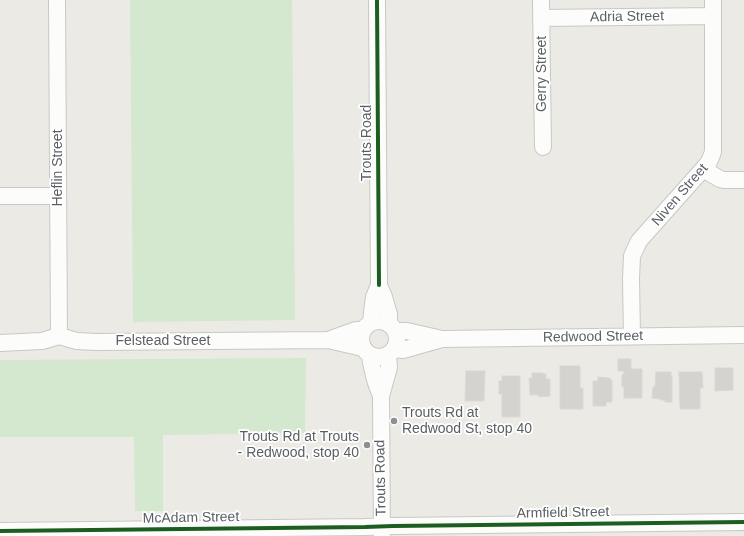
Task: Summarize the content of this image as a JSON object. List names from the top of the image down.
{
  "streets": {
    "street": [
      "Adria Street",
      "Gerry Street",
      "Trouts Road",
      "Heflin Street",
      "Niven Street",
      "Redwood Street",
      "Felstead Street",
      "Armfield Street",
      "McAdam Street"
    ]
  },
  "crossings": [
    ["Adria Street", "Gerry Street"],
    ["Adria Street", "Niven Street"],
    ["Trouts Road", "Redwood Street"],
    ["Trouts Road", "Felstead Street"],
    ["Trouts Road", "Armfield Street"],
    ["Trouts Road", "McAdam Street"],
    ["Heflin Street", "Felstead Street"],
    ["Niven Street", "Redwood Street"],
    ["Redwood Street", "Felstead Street"],
    ["Armfield Street", "McAdam Street"]
  ],
  "places": ["Trouts Rd at Redwood St, stop 40", "Trouts Rd at Trouts - Redwood, stop 40"]
}
